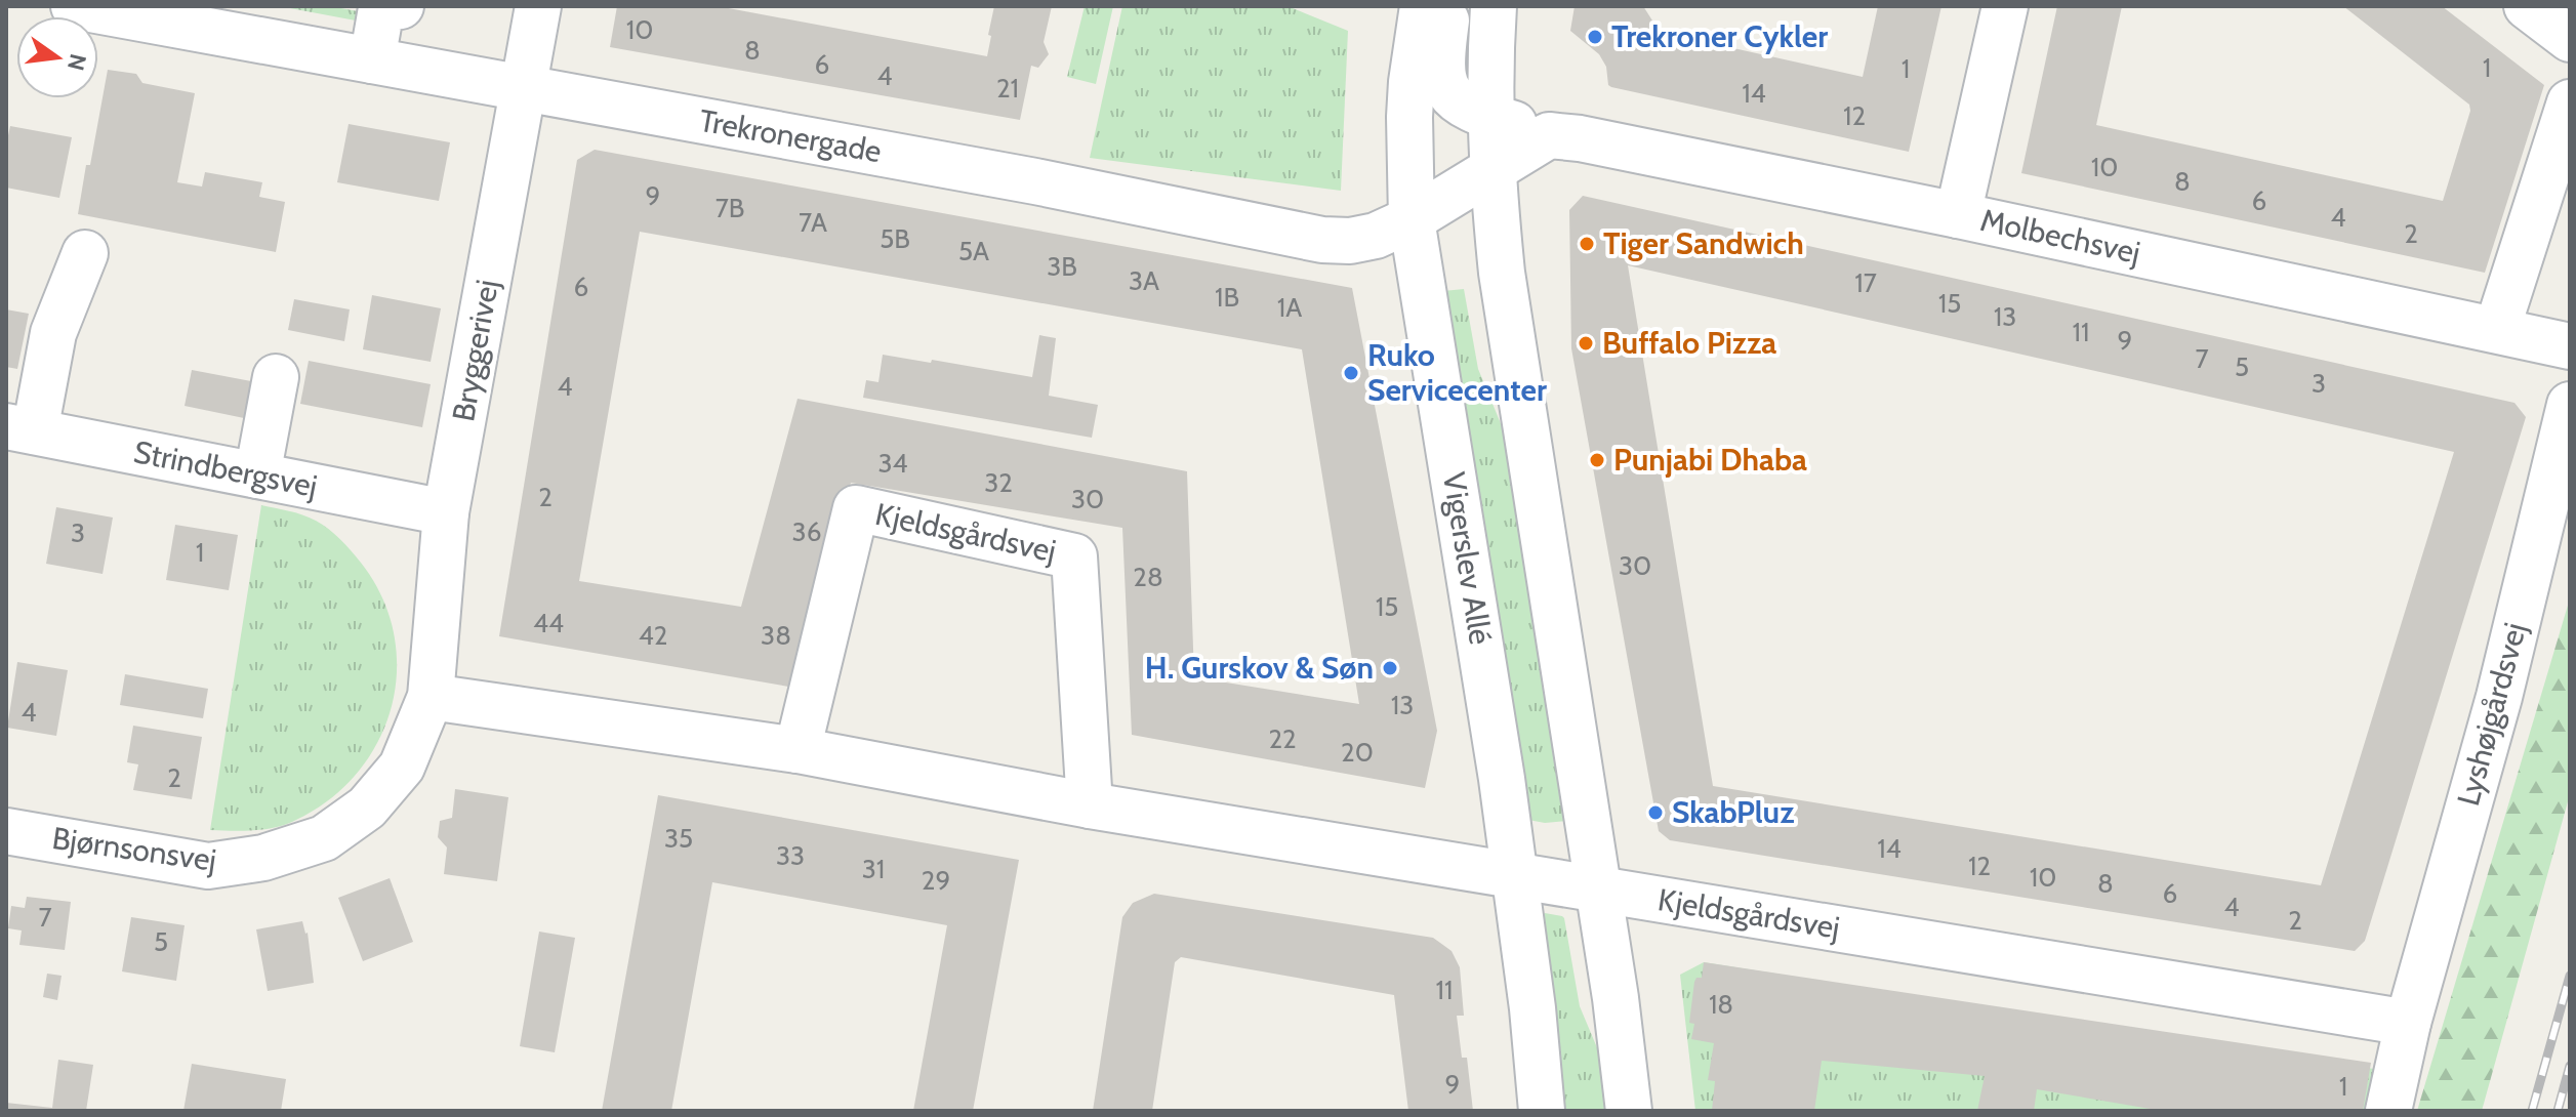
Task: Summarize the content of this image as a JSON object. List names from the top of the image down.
{
  "streets": {
    "street": [
      "Trekronergade",
      "Molbechsvej",
      "Bryggerivej",
      "Strindbergsvej",
      "Kjeldsgårdsvej",
      "Vigerslev Allé",
      "Lyshøjgårdsvej",
      "Bjørnsonsvej"
    ]
  },
  "crossings": [
    ["Trekronergade", "Bryggerivej"],
    ["Trekronergade", "Vigerslev Allé"],
    ["Bryggerivej", "Strindbergsvej"],
    ["Bryggerivej", "Kjeldsgårdsvej"],
    ["Bryggerivej", "Bjørnsonsvej"],
    ["Kjeldsgårdsvej", "Vigerslev Allé"],
    ["Kjeldsgårdsvej", "Lyshøjgårdsvej"],
    ["Kjeldsgårdsvej", "Bjørnsonsvej"]
  ],
  "places": [
    "Trekroner Cykler",
    "Tiger Sandwich",
    "Buffalo Pizza",
    "Ruko Servicecenter",
    "Punjabi Dhaba",
    "H. Gurskov & Søn",
    "SkabPluz"
  ],
  "house_numbers": [
    "10",
    "8",
    "6",
    "1",
    "1",
    "4",
    "21",
    "14",
    "12",
    "10",
    "8",
    "9",
    "6",
    "7B",
    "4",
    "7A",
    "2",
    "5B",
    "5A",
    "3B",
    "3A",
    "17",
    "6",
    "1B",
    "15",
    "1A",
    "13",
    "11",
    "9",
    "7",
    "5",
    "3",
    "4",
    "34",
    "32",
    "2",
    "30",
    "36",
    "3",
    "1",
    "30",
    "28",
    "15",
    "44",
    "42",
    "38",
    "13",
    "4",
    "22",
    "20",
    "2",
    "35",
    "14",
    "33",
    "12",
    "31",
    "10",
    "29",
    "8",
    "6",
    "4",
    "7",
    "2",
    "5",
    "11",
    "18",
    "9",
    "1"
  ],
  "north": "right"
}
